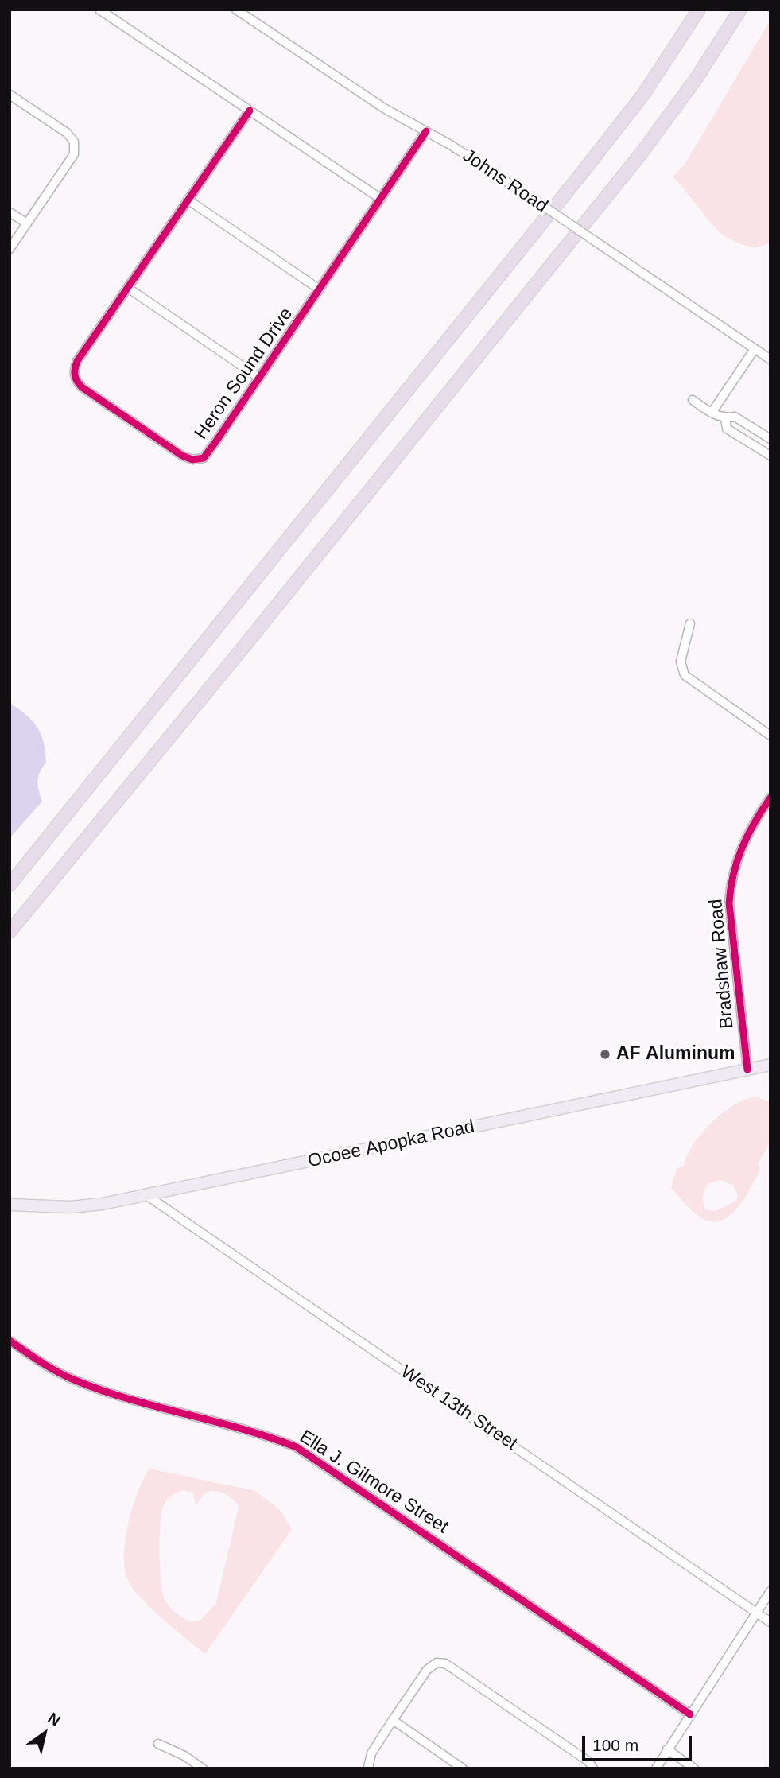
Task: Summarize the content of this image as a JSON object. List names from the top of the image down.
{
  "streets": {
    "main road": ["Ocoee Apopka Road"],
    "street": [
      "Johns Road",
      "Heron Sound Drive",
      "Bradshaw Road",
      "West 13th Street",
      "Ella J. Gilmore Street"
    ]
  },
  "crossings": [
    ["Johns Road", "Heron Sound Drive"],
    ["Bradshaw Road", "Ocoee Apopka Road"],
    ["Ocoee Apopka Road", "West 13th Street"]
  ],
  "places": ["AF Aluminum"],
  "scale_bar": "100 m",
  "north": "top right"
}
